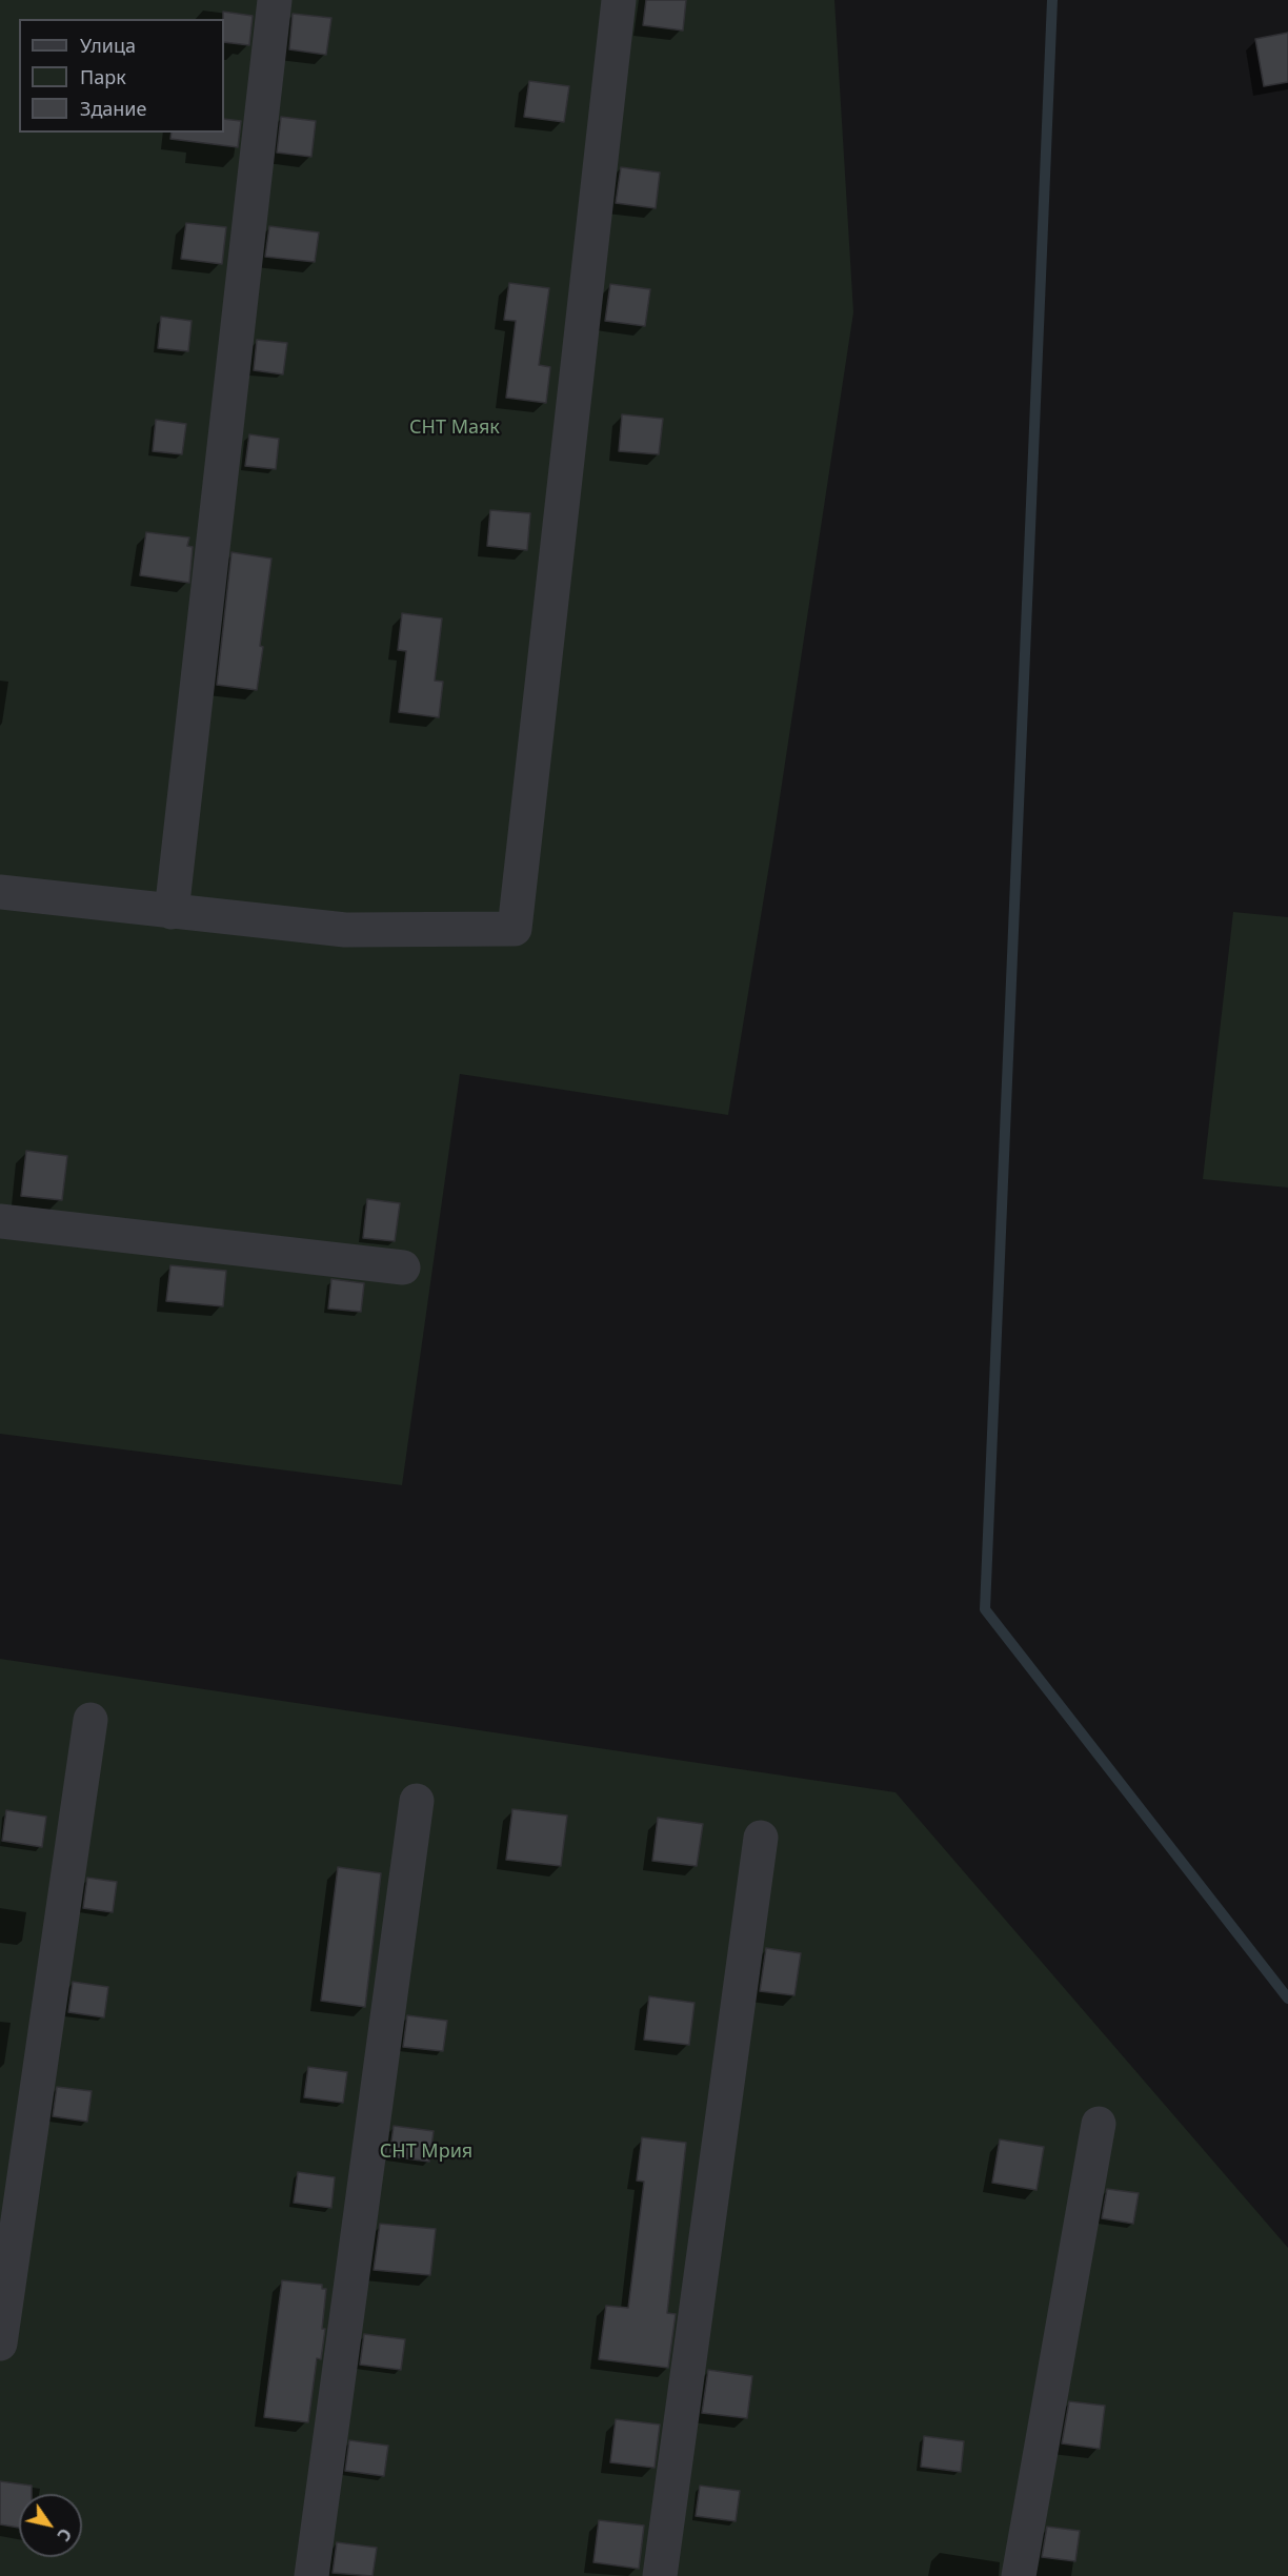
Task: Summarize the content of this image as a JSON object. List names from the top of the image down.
{
  "parks": ["СНТ Маяк", "СНТ Мрия"],
  "legend": ["Улица", "Парк", "Здание"],
  "north": "bottom right"
}
